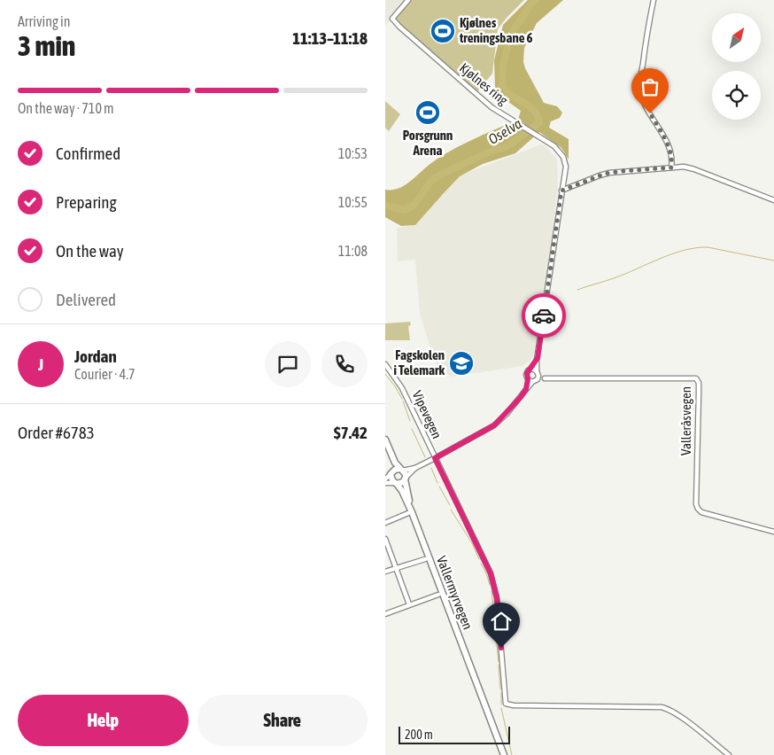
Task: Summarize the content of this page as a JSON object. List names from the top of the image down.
{
  "streets": {
    "main road": ["Vallermyrvegen"],
    "street": ["Kjølnes ring", "Vipevegen", "Valleråsvegen"]
  },
  "water": ["Oselva"],
  "places": {
    "sports": ["Kjølnes treningsbane 6", "Porsgrunn Arena"],
    "school or university": ["Fagskolen i Telemark"]
  },
  "scale_bar": "200 m",
  "north": "top right",
  "page": {
    "heading": ["3 min", "Arriving in", "11:13–11:18"],
    "panel": [
      "Jordan",
      "Courier · 4.7",
      "Order #6783",
      "$7.42"
    ],
    "bar": "On the way · 710 m",
    "list": [
      ["Confirmed", "10:53"],
      ["Preparing", "10:55"],
      ["On the way", "11:08"],
      "Delivered"
    ],
    "round": "J",
    "buttons": ["Help", "Share"],
    "scale": "200 m"
  }
}
